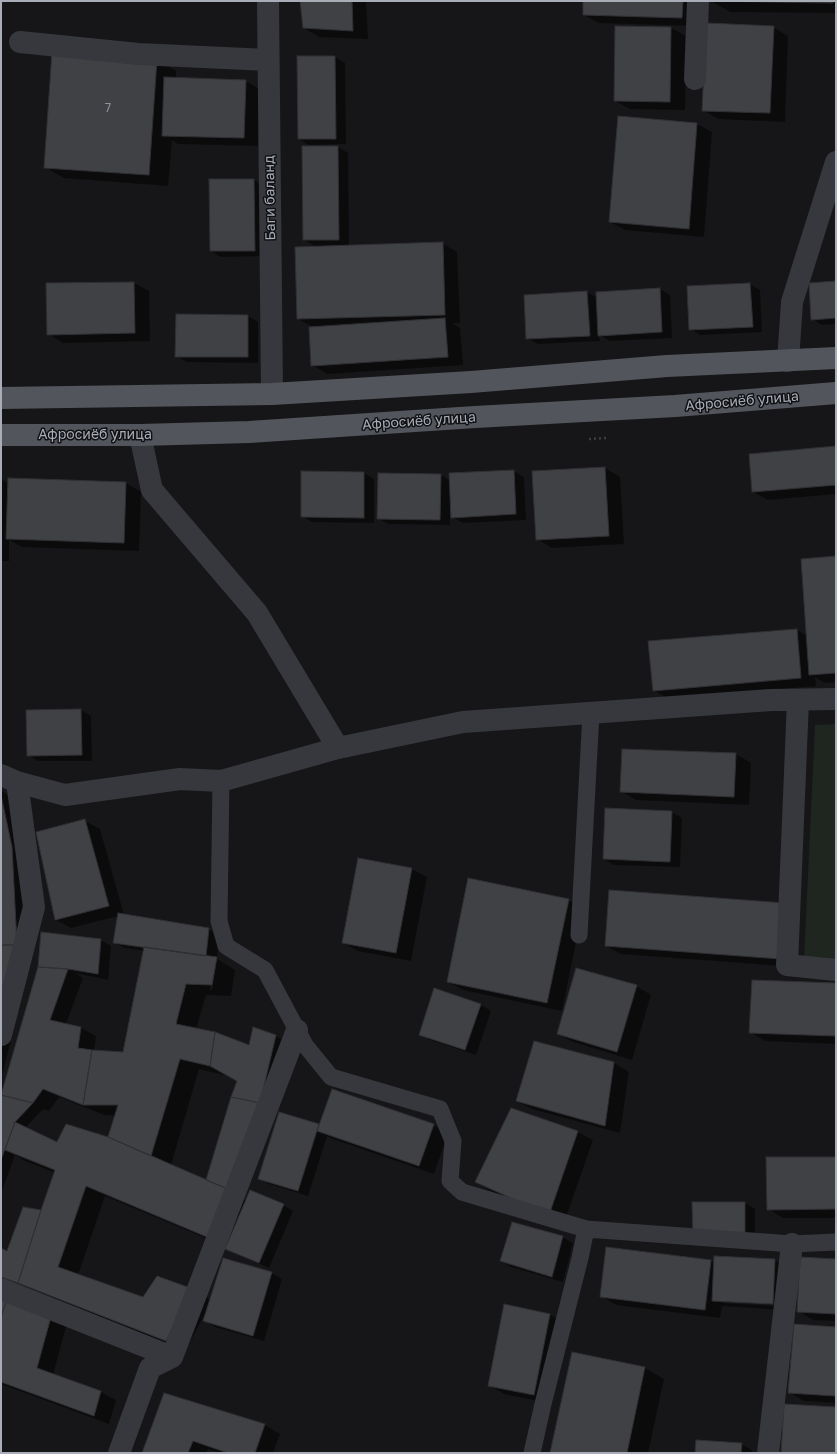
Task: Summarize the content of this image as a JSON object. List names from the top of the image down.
{
  "streets": {
    "main road": ["Афросиёб улица"],
    "street": ["Баги баланд"]
  },
  "house_numbers": ["7"]
}
